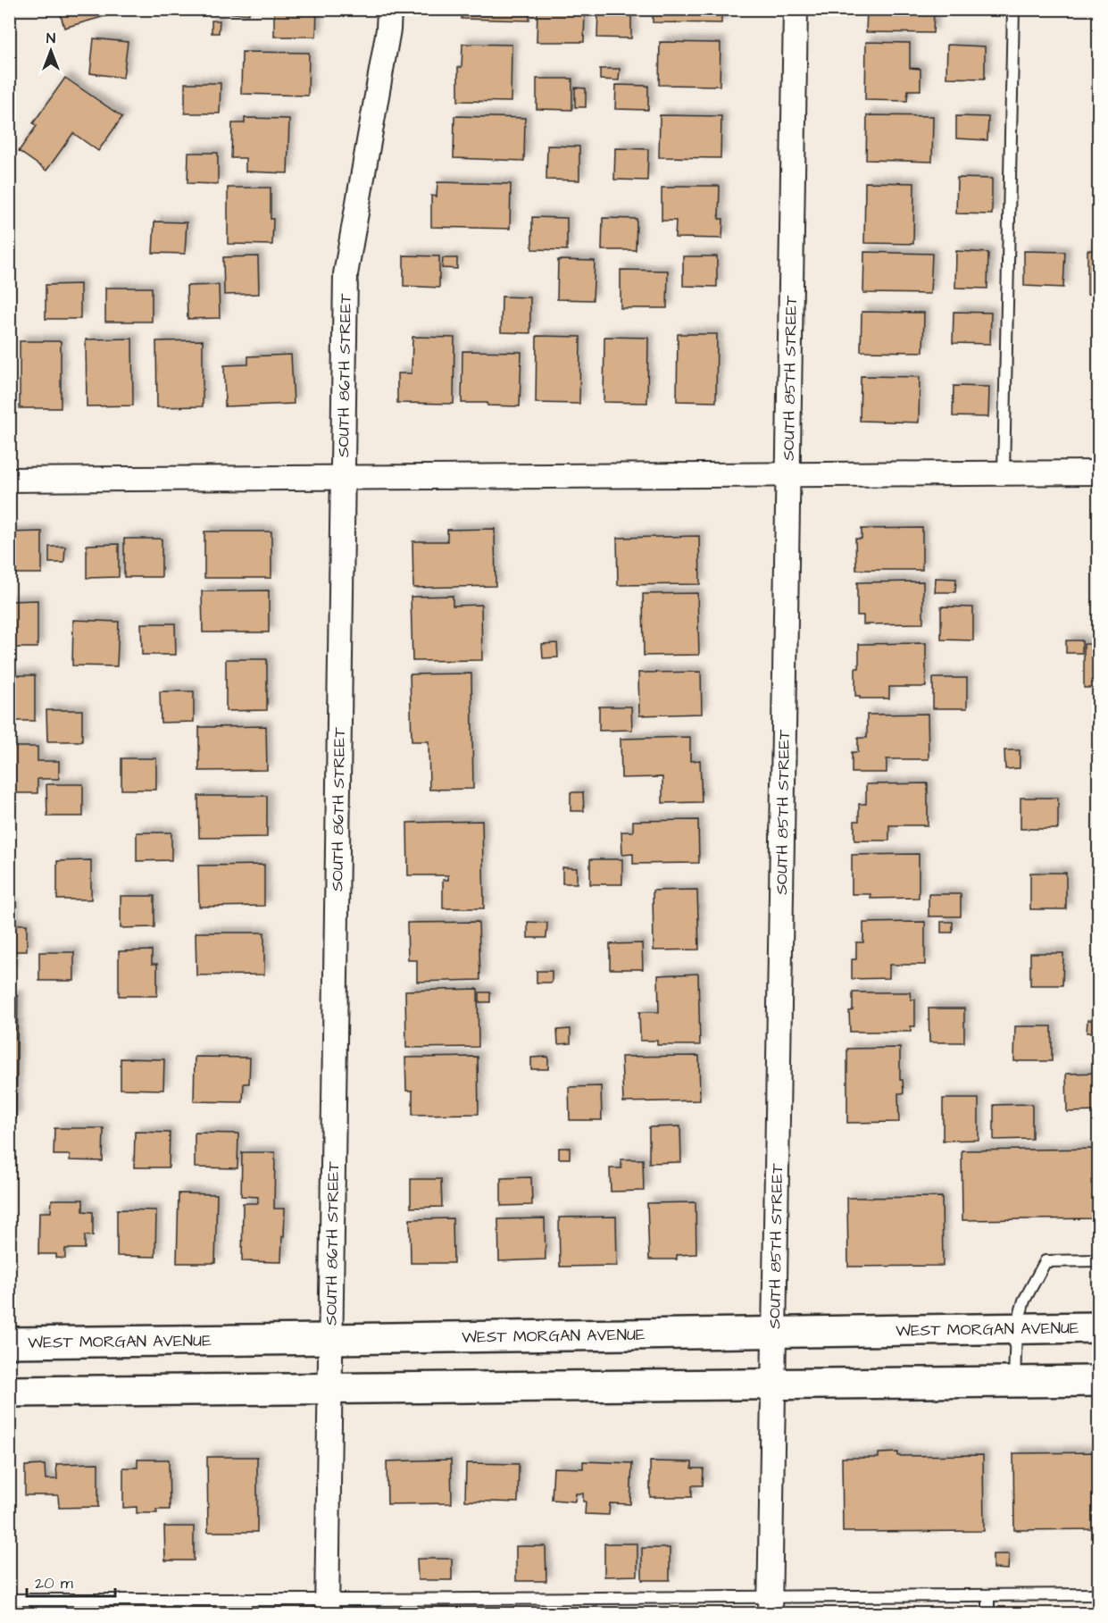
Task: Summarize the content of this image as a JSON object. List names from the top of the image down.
{
  "streets": {
    "street": ["SOUTH 86TH STREET", "SOUTH 85TH STREET", "WEST MORGAN AVENUE"]
  },
  "crossings": [
    ["SOUTH 86TH STREET", "WEST MORGAN AVENUE"],
    ["SOUTH 85TH STREET", "WEST MORGAN AVENUE"]
  ],
  "scale_bar": "20 m",
  "north": "top"
}
